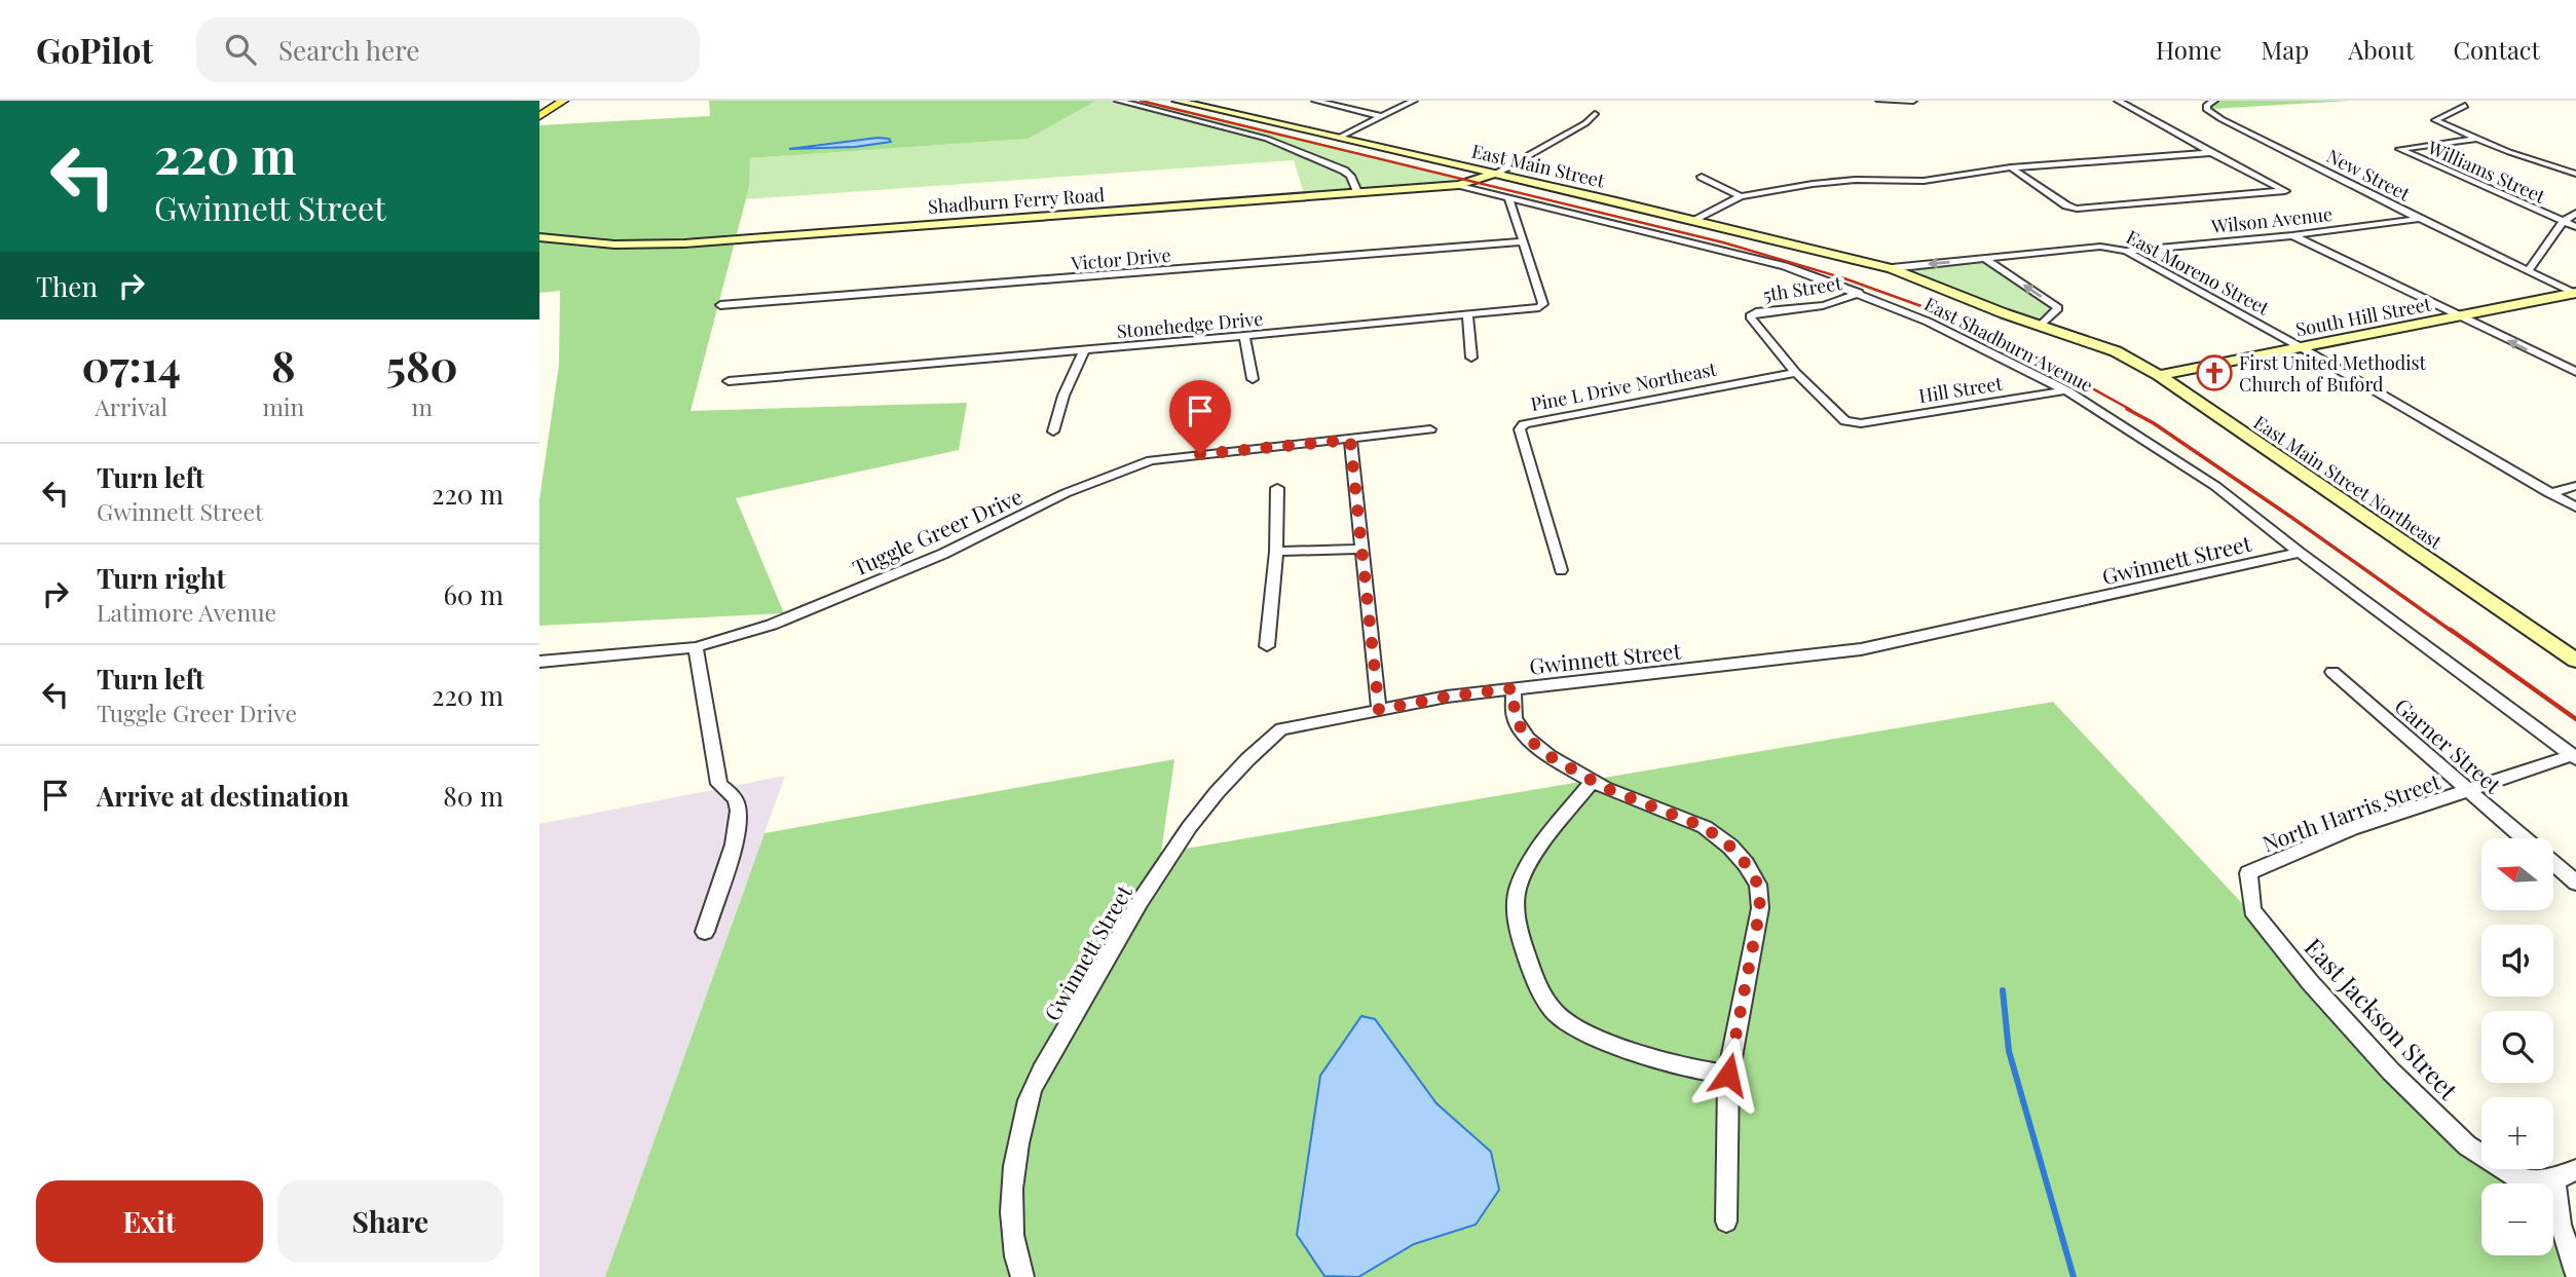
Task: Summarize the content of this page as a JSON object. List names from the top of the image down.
{
  "streets": {
    "street": [
      "East Main Street",
      "Williams Street",
      "New Street",
      "Shadburn Ferry Road",
      "Wilson Avenue",
      "Victor Drive",
      "East Moreno Street",
      "5th Street",
      "South Hill Street",
      "Stonehedge Drive",
      "East Shadburn Avenue",
      "Pine L Drive Northeast",
      "Hill Street",
      "East Main Street Northeast",
      "Tuggle Greer Drive",
      "Gwinnett Street",
      "Garner Street",
      "North Harris Street",
      "East Jackson Street"
    ]
  },
  "crossings": [
    ["East Main Street", "Shadburn Ferry Road"],
    ["East Main Street", "East Moreno Street"],
    ["East Main Street", "East Main Street Northeast"],
    ["New Street", "Wilson Avenue"],
    ["New Street", "South Hill Street"],
    ["Shadburn Ferry Road", "East Shadburn Avenue"],
    ["Wilson Avenue", "East Moreno Street"],
    ["Victor Drive", "Stonehedge Drive"],
    ["East Moreno Street", "South Hill Street"],
    ["East Moreno Street", "East Main Street Northeast"],
    ["5th Street", "East Shadburn Avenue"],
    ["5th Street", "Pine L Drive Northeast"],
    ["5th Street", "Hill Street"],
    ["South Hill Street", "East Main Street Northeast"],
    ["Stonehedge Drive", "East Shadburn Avenue"],
    ["East Shadburn Avenue", "Hill Street"],
    ["East Shadburn Avenue", "Gwinnett Street"],
    ["East Shadburn Avenue", "North Harris Street"],
    ["Pine L Drive Northeast", "Hill Street"],
    ["Garner Street", "North Harris Street"],
    ["North Harris Street", "East Jackson Street"]
  ],
  "places": {
    "church": ["First United Methodist Church of Buford"]
  },
  "north": "left",
  "page": {
    "header": "GoPilot",
    "search": "Search here",
    "nav": [
      "Home",
      "Map",
      "About",
      "Contact"
    ],
    "turn": ["220 m", "Gwinnett Street"],
    "then": "Then",
    "eta": [
      "07:14",
      "Arrival",
      "8",
      "min",
      "580",
      "m"
    ],
    "list": [
      {
        "name": "Turn left",
        "note": "Gwinnett Street",
        "value": "220 m"
      },
      {
        "name": "Turn right",
        "note": "Latimore Avenue",
        "value": "60 m"
      },
      {
        "name": "Turn left",
        "note": "Tuggle Greer Drive",
        "value": "220 m"
      },
      {
        "name": "Arrive at destination",
        "value": "80 m"
      }
    ],
    "map_buttons": ["+", "−"],
    "buttons": ["Exit", "Share"]
  }
}
